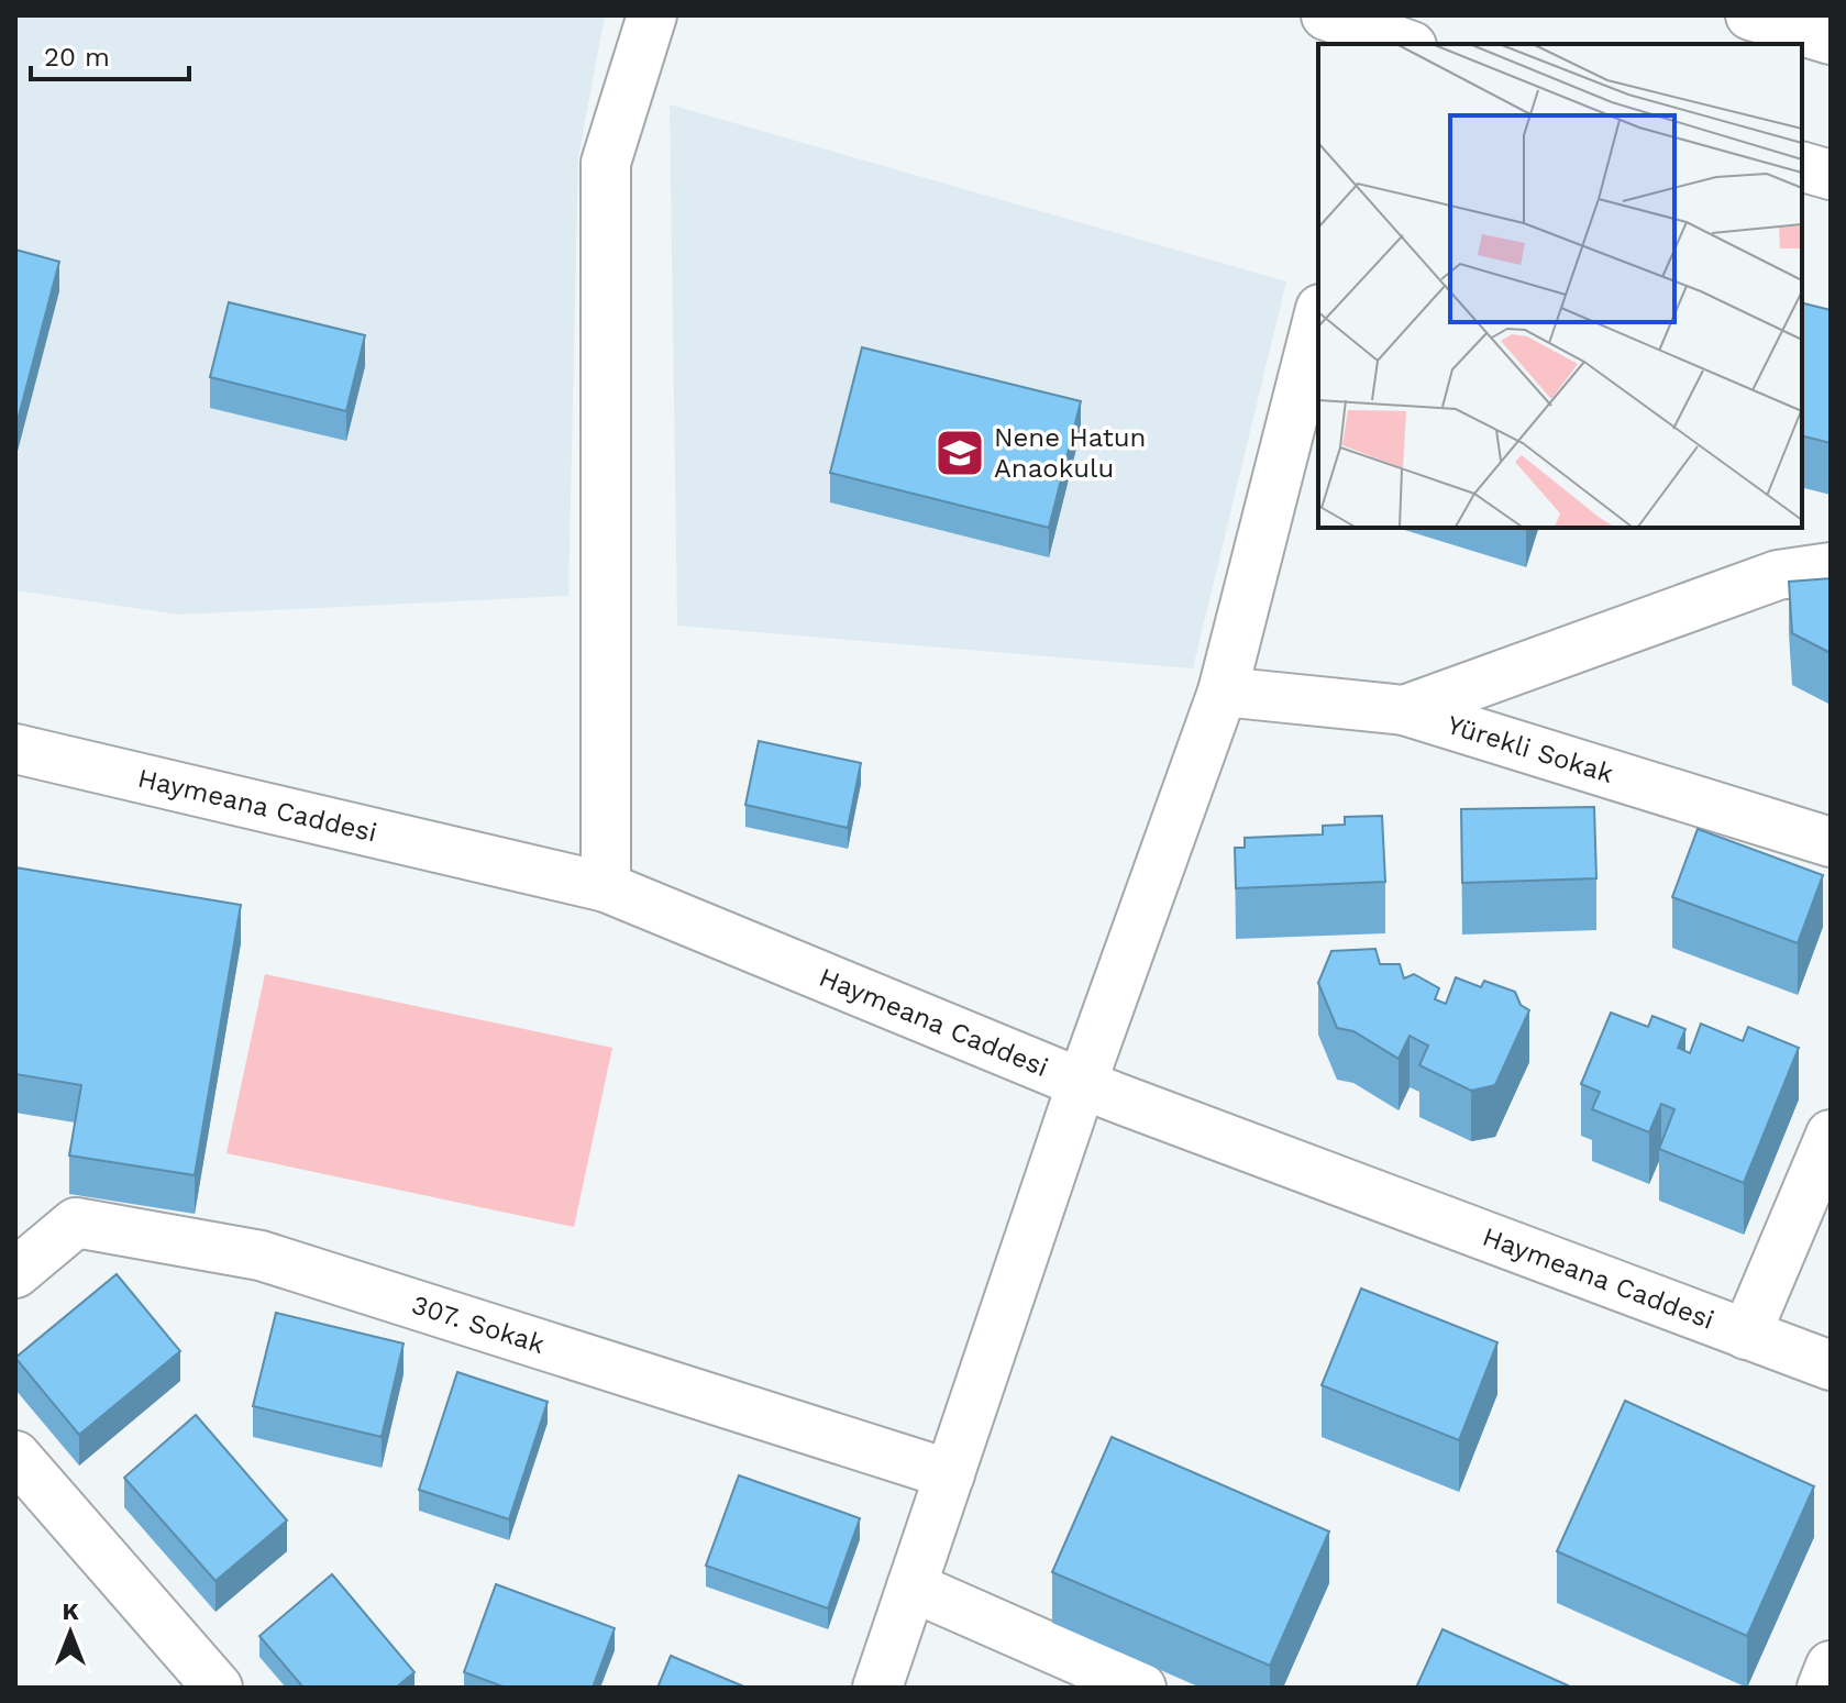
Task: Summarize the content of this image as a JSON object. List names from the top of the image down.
{
  "streets": {
    "main road": ["Yürekli Sokak", "Haymeana Caddesi", "307. Sokak"]
  },
  "places": {
    "school or university": ["Nene Hatun Anaokulu"]
  },
  "scale_bar": "20 m",
  "north": "top"
}
